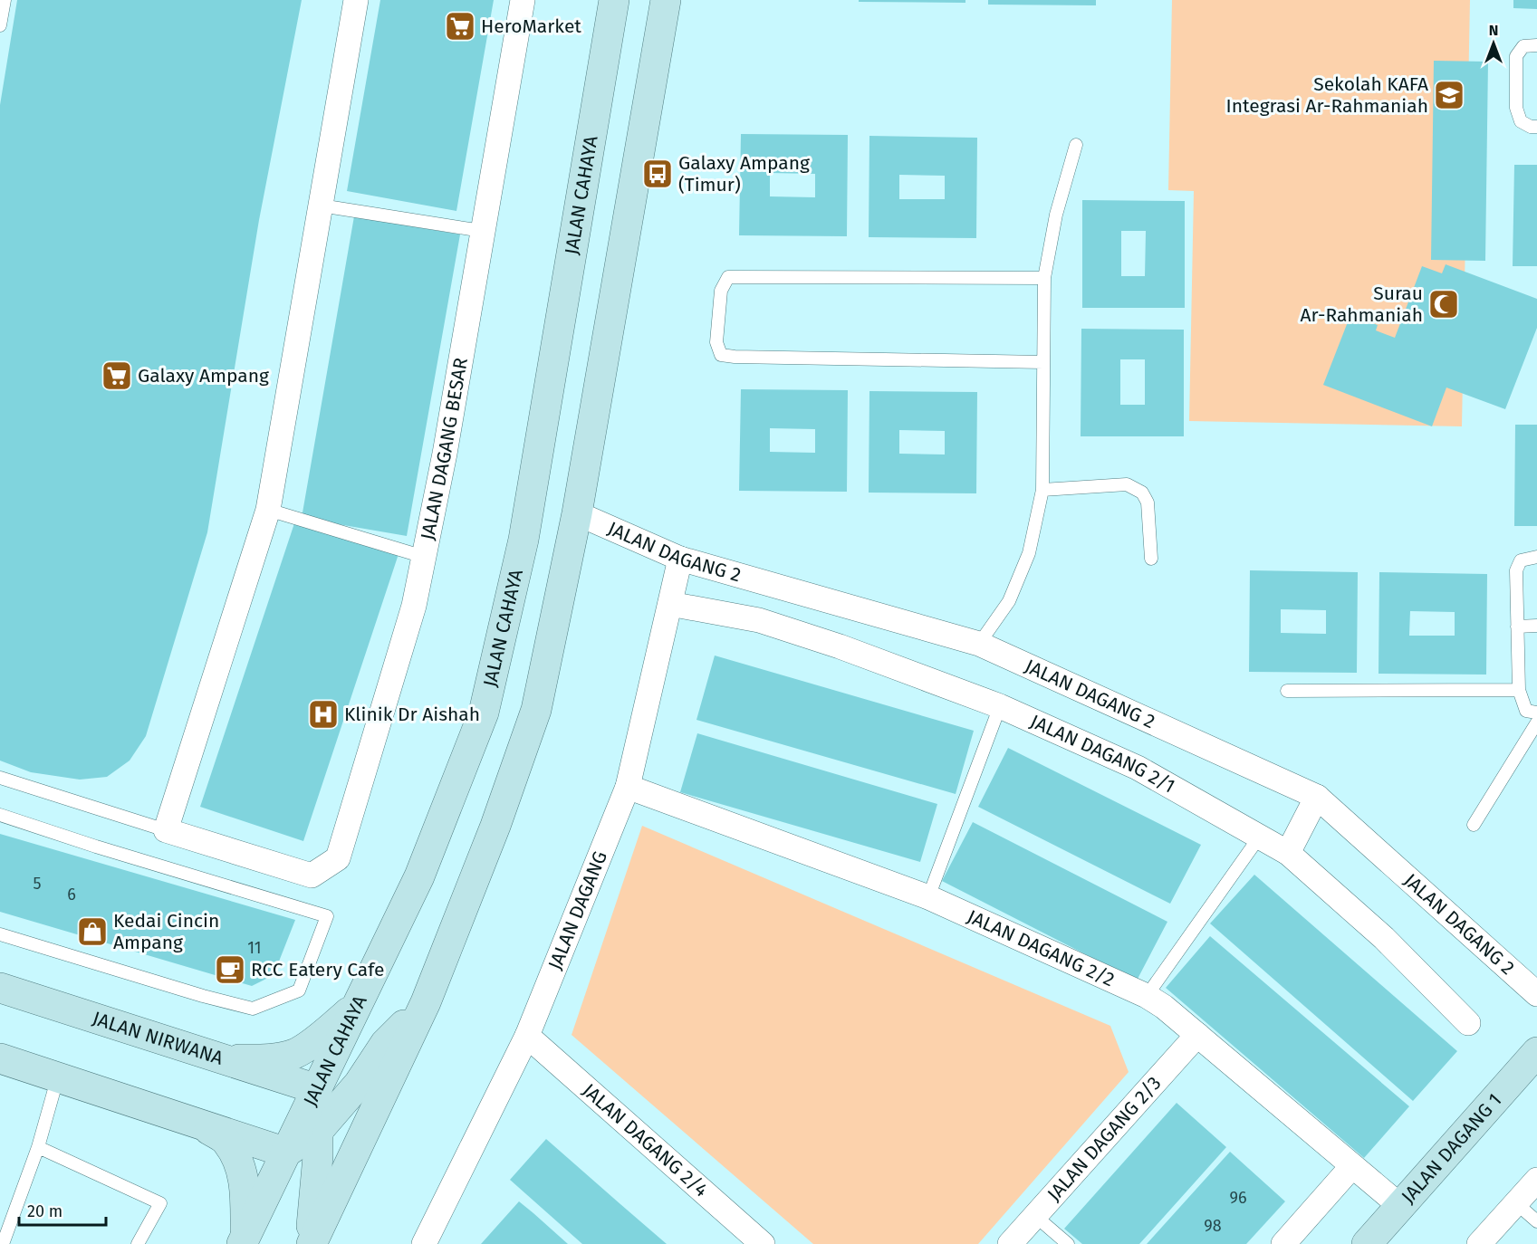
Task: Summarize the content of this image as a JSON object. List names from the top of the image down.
{
  "streets": {
    "main road": ["JALAN CAHAYA", "JALAN NIRWANA", "JALAN DAGANG 1"],
    "street": [
      "JALAN DAGANG BESAR",
      "JALAN DAGANG 2",
      "JALAN DAGANG 2/1",
      "JALAN DAGANG",
      "JALAN DAGANG 2/2",
      "JALAN DAGANG 2/3",
      "JALAN DAGANG 2/4"
    ]
  },
  "crossings": [
    ["JALAN CAHAYA", "JALAN NIRWANA"],
    ["JALAN DAGANG 2", "JALAN DAGANG"],
    ["JALAN DAGANG 2/1", "JALAN DAGANG"],
    ["JALAN DAGANG", "JALAN DAGANG 2/2"],
    ["JALAN DAGANG", "JALAN DAGANG 2/4"],
    ["JALAN DAGANG 2/2", "JALAN DAGANG 2/3"],
    ["JALAN DAGANG 2/2", "JALAN DAGANG 1"]
  ],
  "places": {
    "supermarket": ["HeroMarket", "Galaxy Ampang"],
    "school or university": ["Sekolah KAFA Integrasi Ar-Rahmaniah"],
    "bus stop": ["Galaxy Ampang (Timur)"],
    "mosque": ["Surau Ar-Rahmaniah"],
    "hospital": ["Klinik Dr Aishah"],
    "shop": ["Kedai Cincin Ampang"],
    "cafe": ["RCC Eatery Cafe"]
  },
  "house_numbers": [
    "5",
    "6",
    "11",
    "96",
    "98"
  ],
  "scale_bar": "20 m",
  "north": "top"
}
